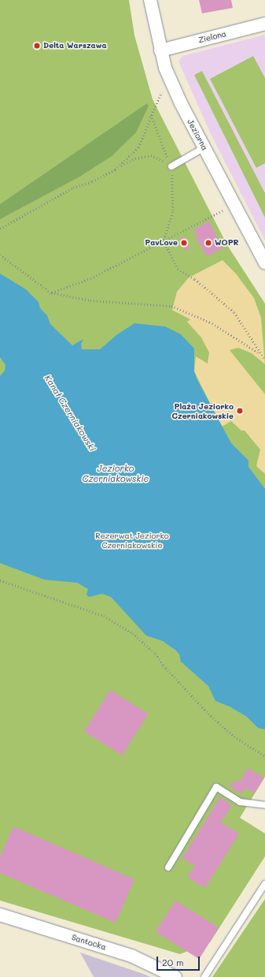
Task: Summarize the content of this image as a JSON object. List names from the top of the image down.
{
  "streets": {
    "street": ["Zielona", "Jeziorna", "Santocka"]
  },
  "crossings": [
    ["Zielona", "Jeziorna"]
  ],
  "water": ["Kanał Czerniakowski", "Jeziorko Czerniakowskie"],
  "parks": ["Rezerwat Jeziorko Czerniakowskie"],
  "places": [
    "Delta Warszawa",
    "PavLove",
    "WOPR",
    "Plaża Jeziorko Czerniakowskie"
  ],
  "scale_bar": "20 m"
}
